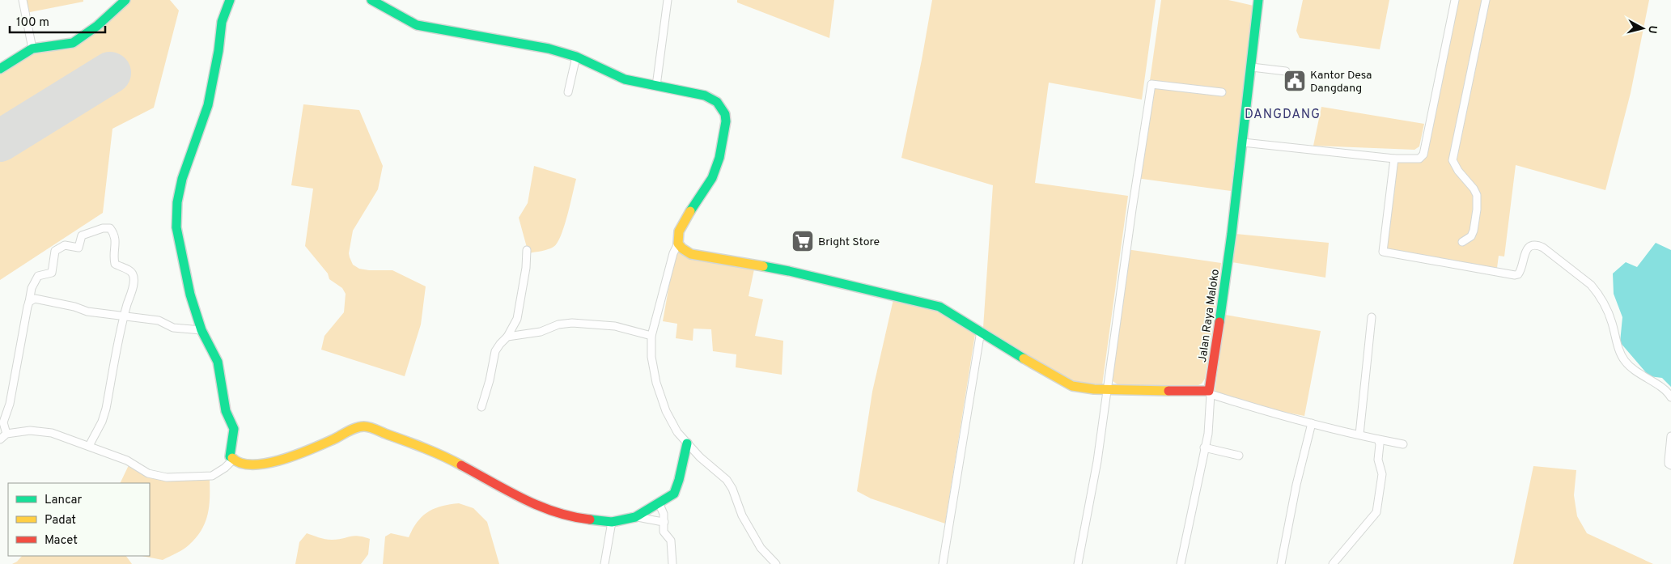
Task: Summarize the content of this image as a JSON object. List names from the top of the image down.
{
  "streets": {
    "street": ["Jalan Raya Maloko"]
  },
  "districts": ["DANGDANG"],
  "places": {
    "public building": ["Kantor Desa Dangdang"],
    "supermarket": ["Bright Store"]
  },
  "legend": ["Lancar", "Padat", "Macet"],
  "scale_bar": "100 m",
  "north": "right"
}
